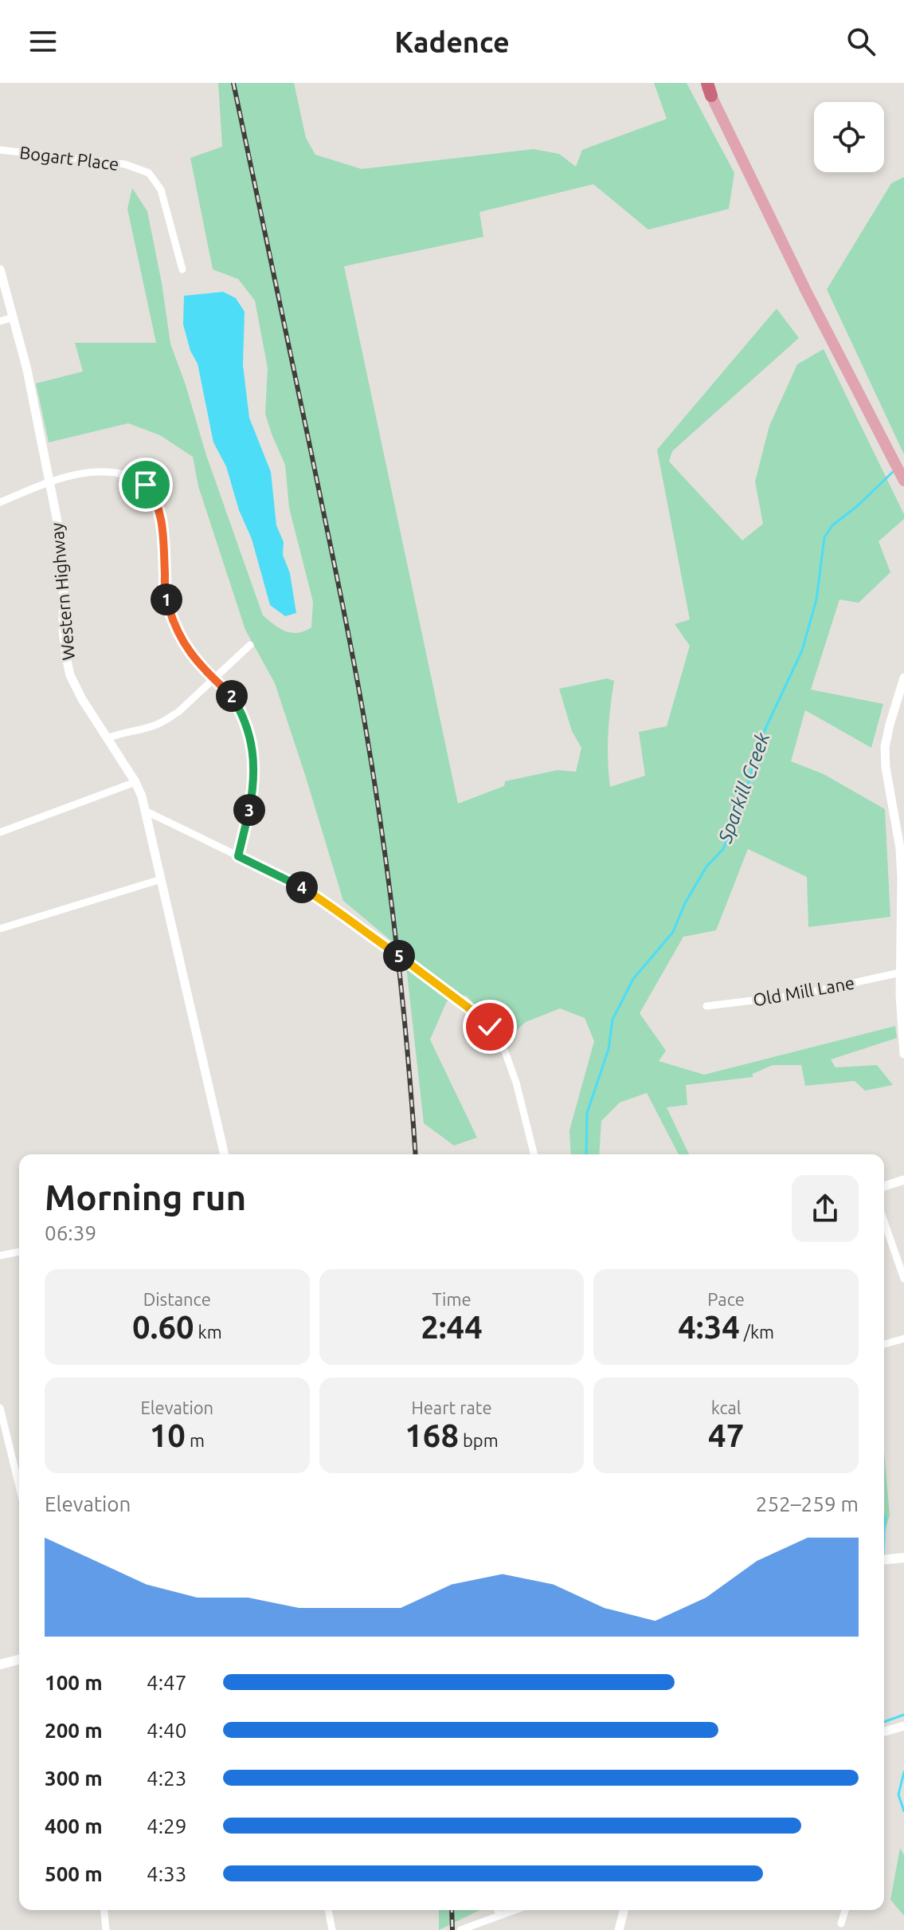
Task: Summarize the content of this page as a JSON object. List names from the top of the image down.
{
  "streets": {
    "street": ["Bogart Place", "Western Highway", "Old Mill Lane"]
  },
  "water": ["Sparkill Creek"],
  "page": {
    "header": "Kadence",
    "pins": [
      "1",
      "2",
      "3",
      "4",
      "5"
    ],
    "heading": ["Morning run", "06:39"],
    "stats": [
      ["Distance", "0.60 km"],
      ["Time", "2:44"],
      ["Pace", "4:34 /km"],
      ["Elevation", "10 m"],
      ["Heart rate", "168 bpm"],
      ["kcal", "47"]
    ],
    "chart": ["Elevation", "252–259 m"],
    "list": [
      {
        "name": "100 m",
        "note": "4:47"
      },
      {
        "name": "200 m",
        "note": "4:40"
      },
      {
        "name": "300 m",
        "note": "4:23"
      },
      {
        "name": "400 m",
        "note": "4:29"
      },
      {
        "name": "500 m",
        "note": "4:33"
      }
    ]
  }
}
